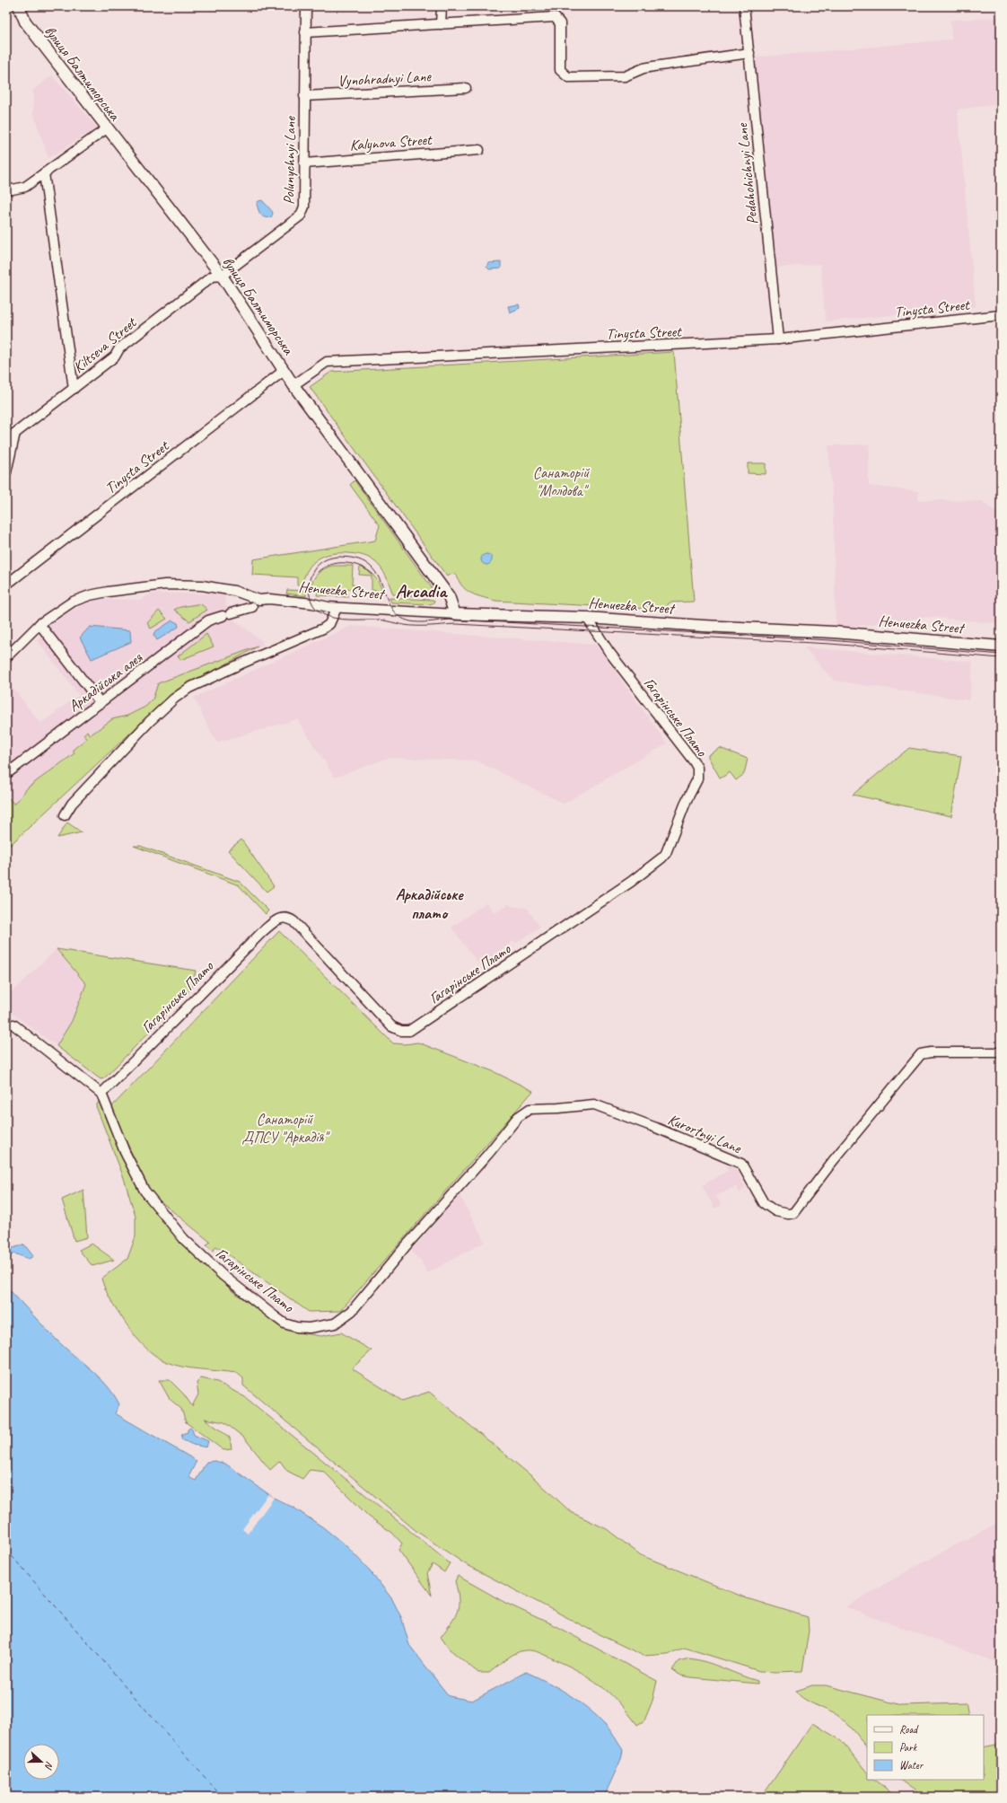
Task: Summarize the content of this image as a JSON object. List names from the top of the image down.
{
  "streets": {
    "main road": ["вулиця Балтиморська", "Henuezka Street"],
    "street": [
      "Vynohradnyi Lane",
      "Kalynova Street",
      "Polunychnyi Lane",
      "Pedahohichnyi Lane",
      "Tinysta Street",
      "Kiltseva Street",
      "Аркадійська алея",
      "Гагарінське Плато",
      "Kurortnyi Lane"
    ]
  },
  "crossings": [
    ["вулиця Балтиморська", "Polunychnyi Lane"],
    ["вулиця Балтиморська", "Tinysta Street"],
    ["вулиця Балтиморська", "Kiltseva Street"],
    ["вулиця Балтиморська", "Henuezka Street"],
    ["Vynohradnyi Lane", "Polunychnyi Lane"],
    ["Kalynova Street", "Polunychnyi Lane"],
    ["Polunychnyi Lane", "Kiltseva Street"],
    ["Pedahohichnyi Lane", "Tinysta Street"],
    ["Henuezka Street", "Гагарінське Плато"],
    ["Гагарінське Плато", "Kurortnyi Lane"]
  ],
  "districts": ["Arcadia", "Аркадійське плато"],
  "parks": ["Санаторій \"Молдова\"", "Санаторій ДПСУ \"Аркадія\""],
  "legend": ["Road", "Park", "Water"],
  "north": "right"
}
